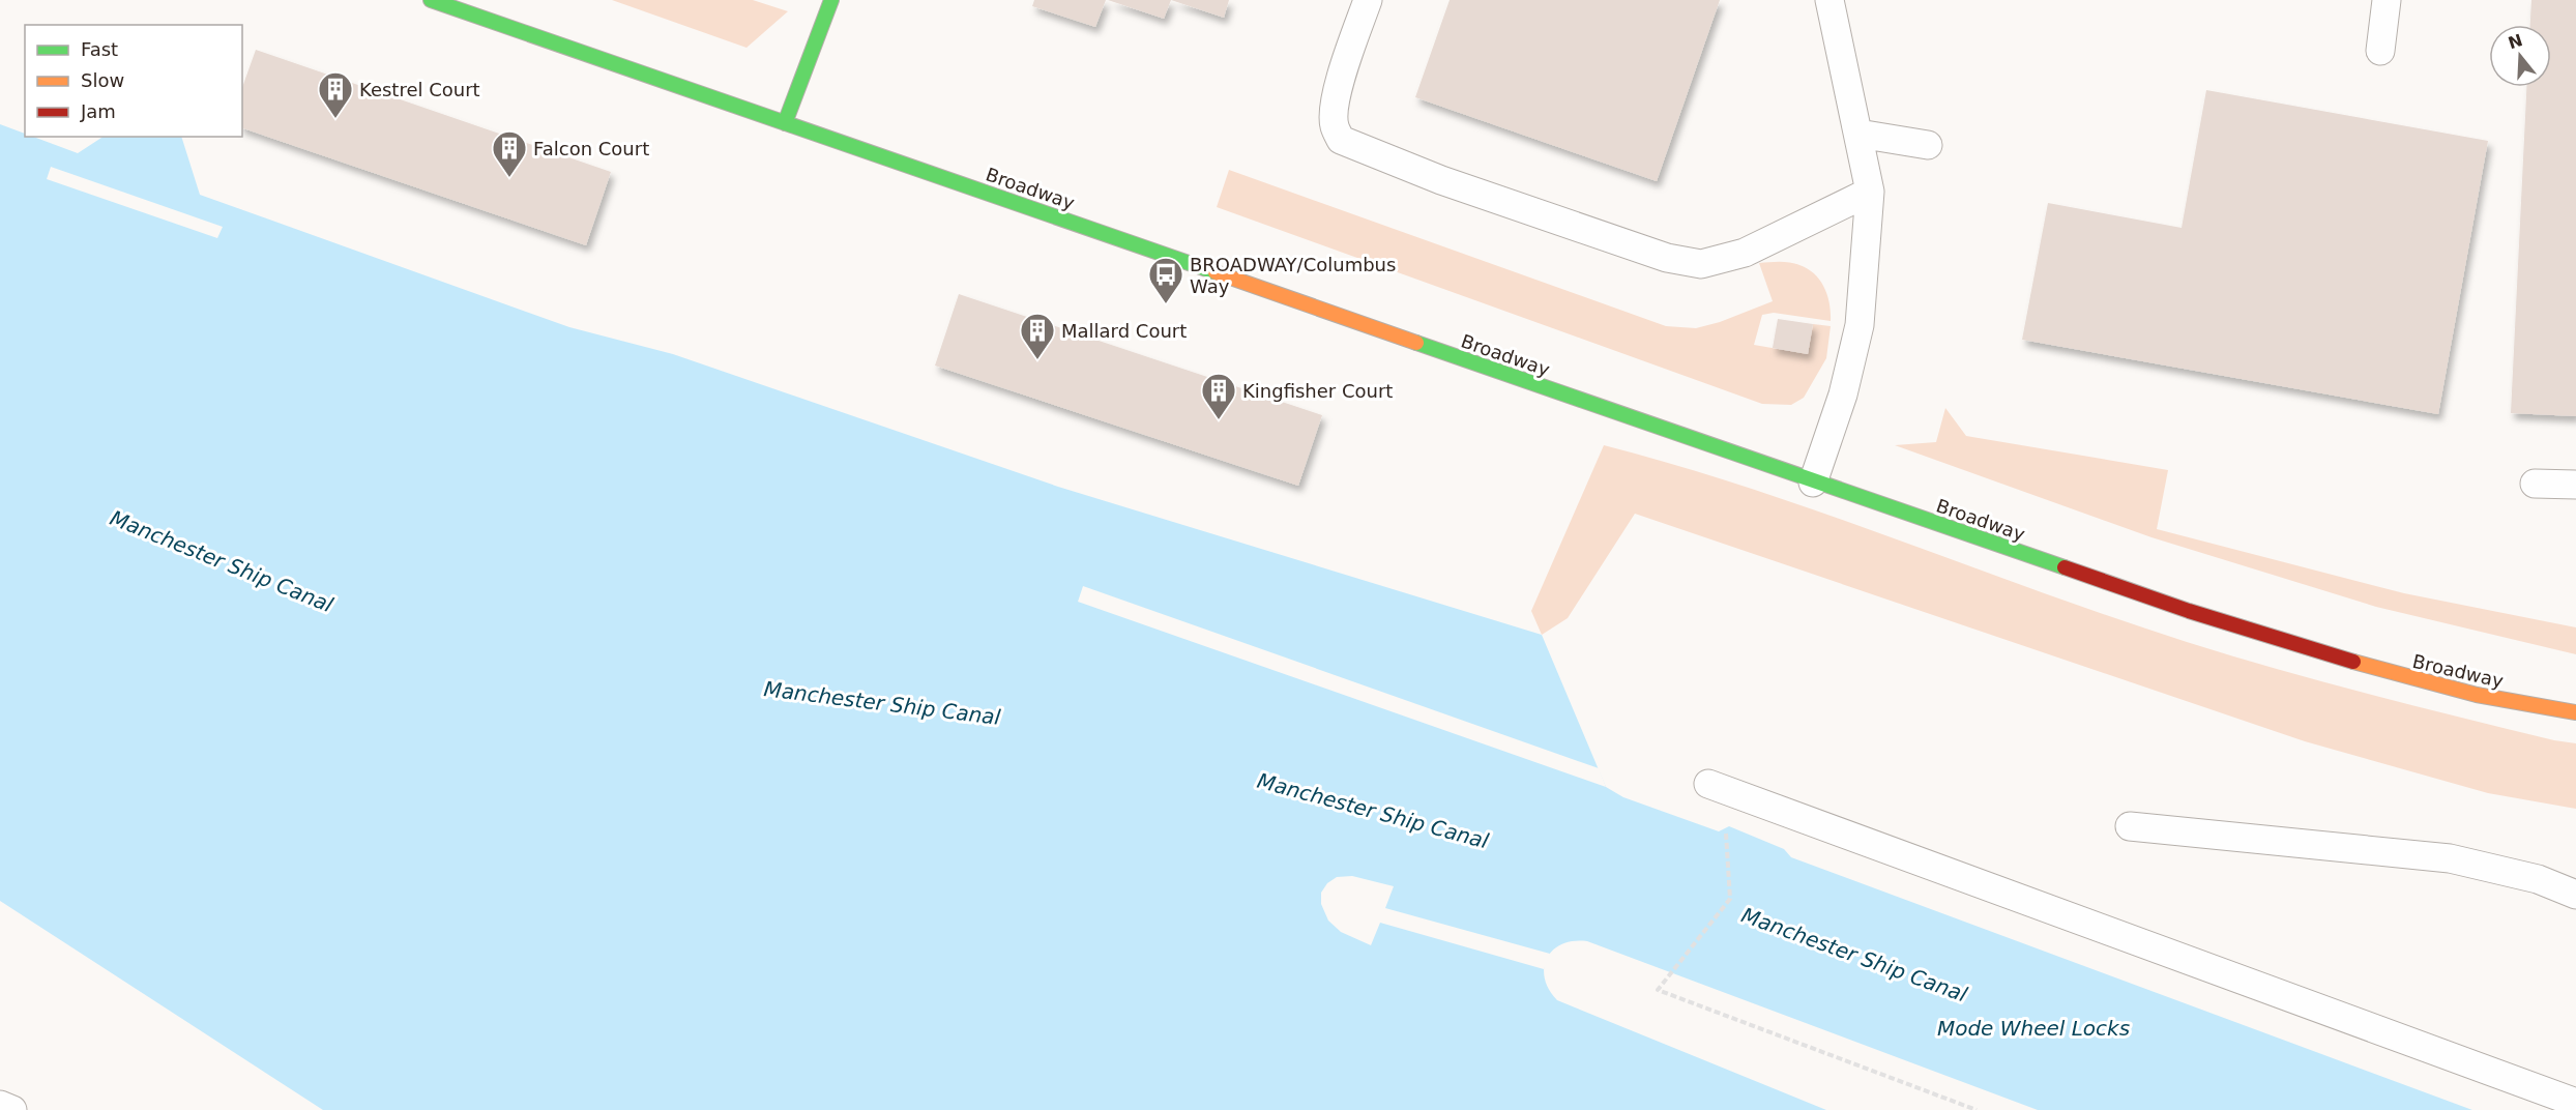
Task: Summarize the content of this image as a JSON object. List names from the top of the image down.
{
  "streets": {
    "street": ["Broadway"]
  },
  "water": ["Manchester Ship Canal", "Mode Wheel Locks"],
  "places": {
    "building": [
      "Kestrel Court",
      "Falcon Court",
      "Mallard Court",
      "Kingfisher Court"
    ],
    "bus stop": ["BROADWAY/Columbus Way"]
  },
  "legend": ["Fast", "Slow", "Jam"],
  "north": "top"
}
